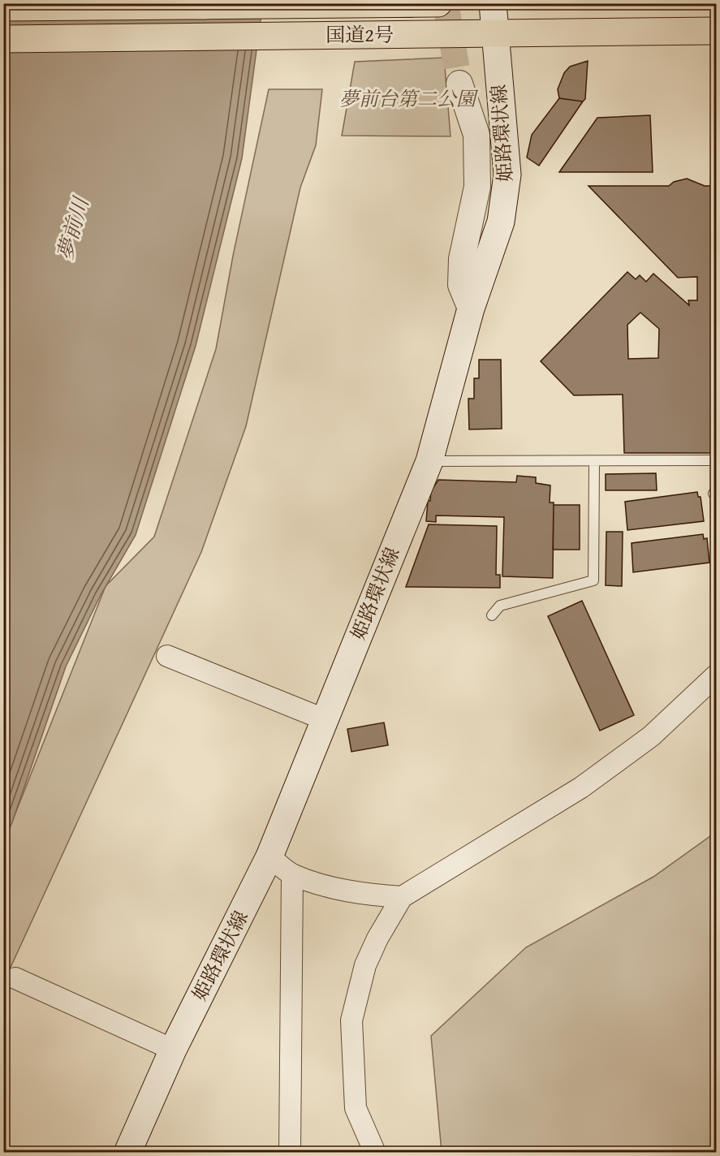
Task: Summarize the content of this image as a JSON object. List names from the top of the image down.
{
  "streets": {
    "highway": ["国道2号"],
    "main road": ["姫路環状線"]
  },
  "crossings": [
    ["国道2号", "姫路環状線"]
  ],
  "water": ["夢前川"],
  "parks": ["夢前台第二公園"]
}
